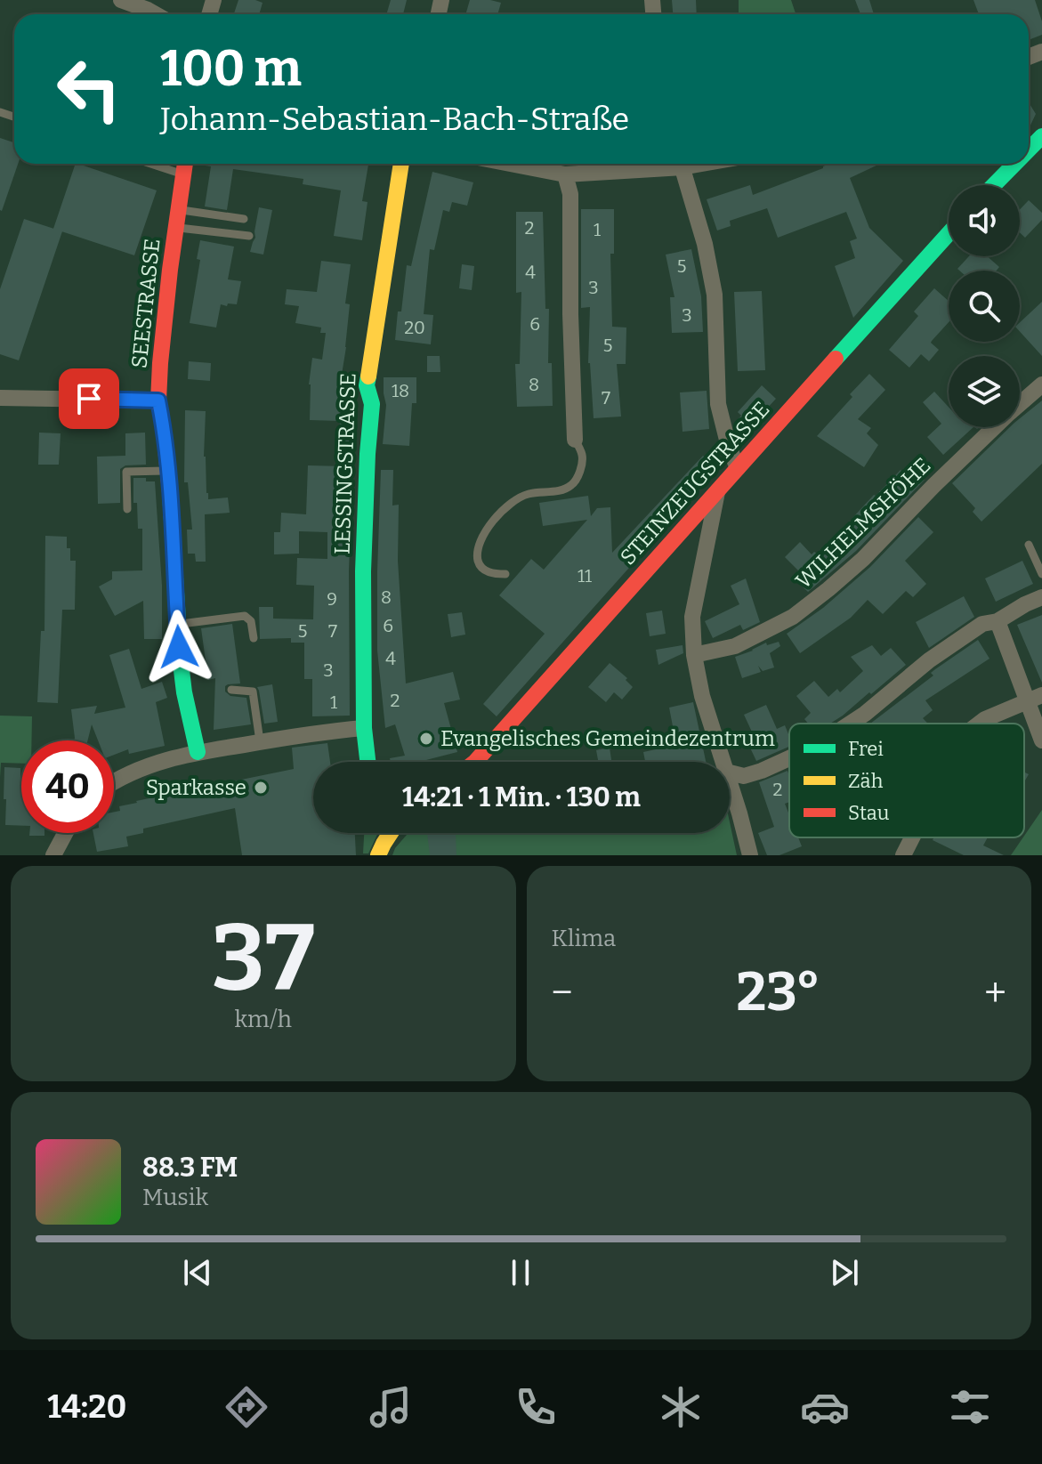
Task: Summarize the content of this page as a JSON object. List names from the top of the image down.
{
  "streets": {
    "street": [
      "SEESTRASSE",
      "LESSINGSTRASSE",
      "STEINZEUGSTRASSE",
      "WILHELMSHÖHE"
    ]
  },
  "places": ["Evangelisches Gemeindezentrum", "Sparkasse"],
  "house_numbers": [
    "2",
    "1",
    "5",
    "4",
    "3",
    "3",
    "6",
    "20",
    "5",
    "8",
    "18",
    "7",
    "11",
    "8",
    "9",
    "6",
    "5",
    "7",
    "4",
    "3",
    "2",
    "1",
    "2"
  ],
  "legend": ["Frei", "Zäh", "Stau"],
  "page": {
    "turn": ["100 m", "Johann-Sebastian-Bach-Straße"],
    "limit": "40",
    "trip": "14:21 · 1 Min. · 130 m",
    "tile": [
      ["37", "km/h"],
      "Klima"
    ],
    "heat": ["−", "23°", "+"],
    "song": ["88.3 FM", "Musik"],
    "tabs": "14:20"
  }
}
